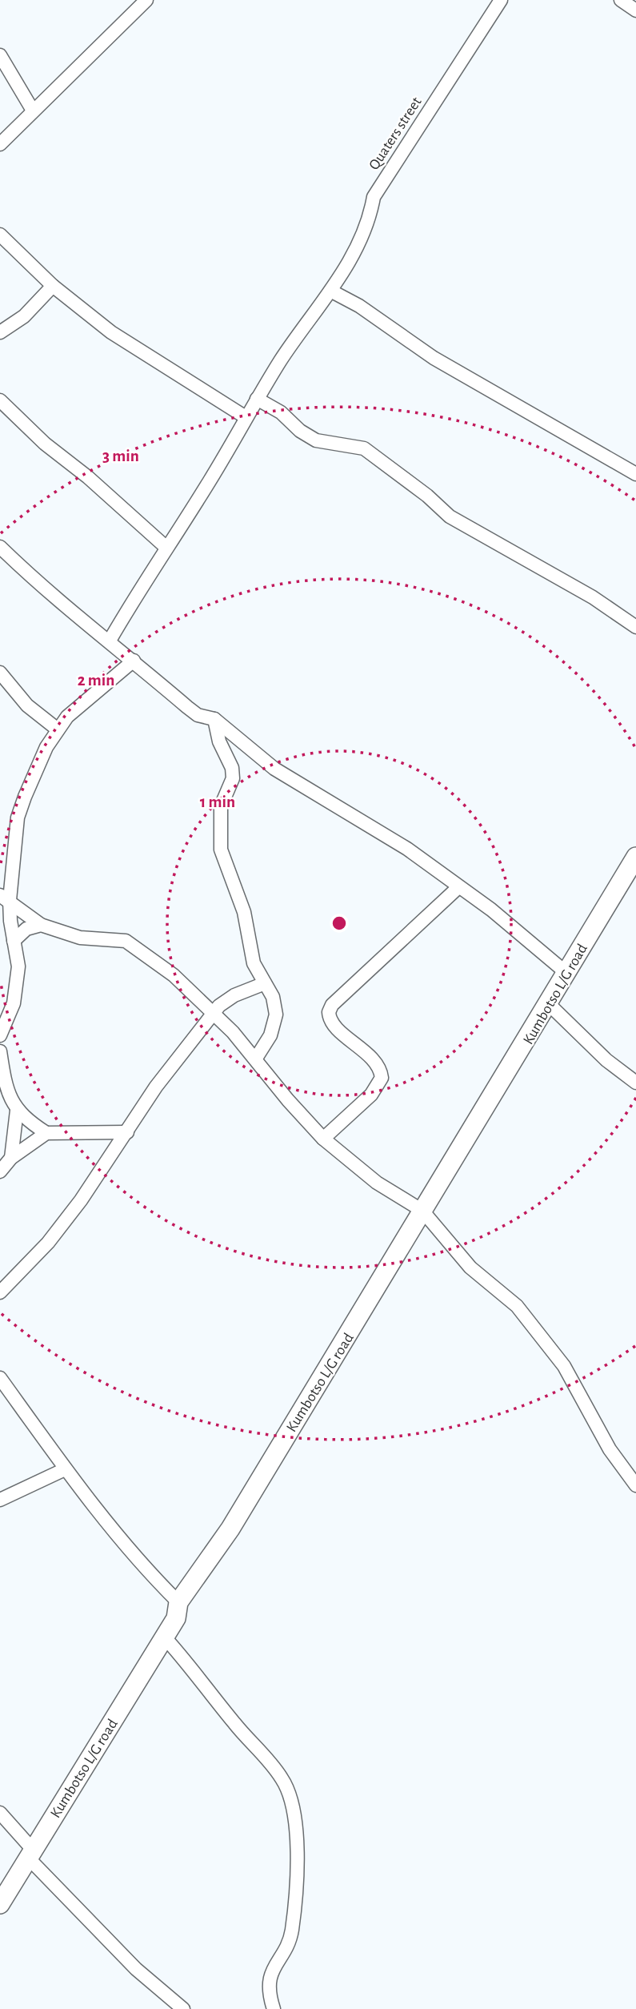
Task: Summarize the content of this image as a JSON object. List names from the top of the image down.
{
  "streets": {
    "main road": ["Kumbotso L/G road"],
    "street": ["Quaters street"]
  },
  "rings": ["3 min", "2 min", "1 min"]
}
